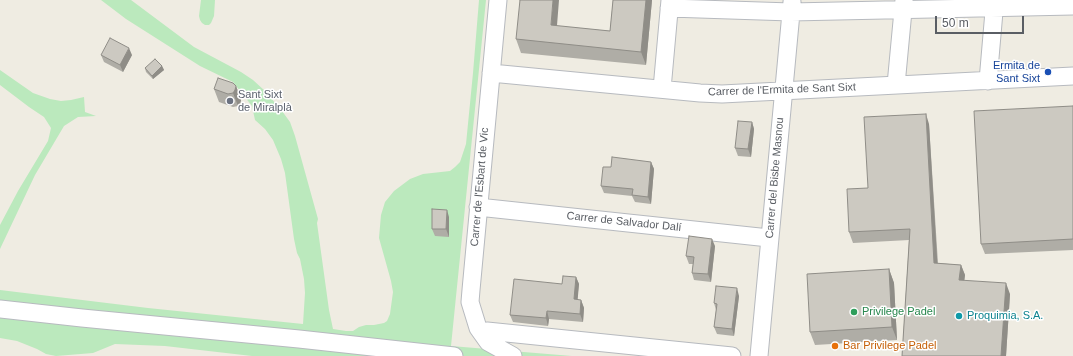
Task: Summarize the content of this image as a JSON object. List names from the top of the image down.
{
  "streets": {
    "street": [
      "Carrer de l'Ermita de Sant Sixt",
      "Carrer del Bisbe Masnou",
      "Carrer de l'Esbart de Vic",
      "Carrer de Salvador Dalí"
    ]
  },
  "crossings": [
    ["Carrer de l'Ermita de Sant Sixt", "Carrer del Bisbe Masnou"],
    ["Carrer de l'Ermita de Sant Sixt", "Carrer de l'Esbart de Vic"],
    ["Carrer del Bisbe Masnou", "Carrer de Salvador Dalí"],
    ["Carrer de l'Esbart de Vic", "Carrer de Salvador Dalí"]
  ],
  "places": [
    "Ermita de Sant Sixt",
    "Sant Sixt de Miralplà",
    "Privilege Padel",
    "Proquimia, S.A.",
    "Bar Privilege Padel"
  ],
  "scale_bar": "50 m"
}
